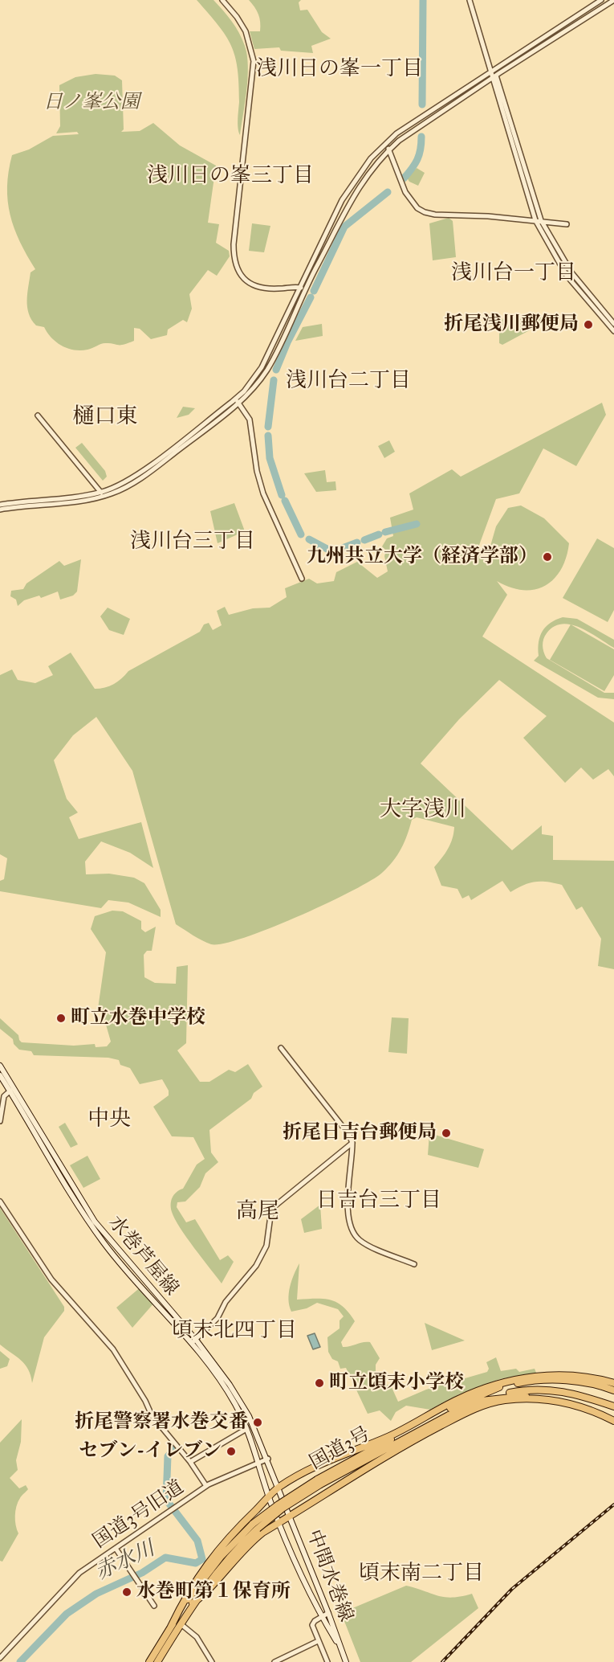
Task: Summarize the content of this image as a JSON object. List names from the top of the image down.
{
  "streets": {
    "highway": ["国道3号"],
    "main road": ["水巻芦屋線", "中間水巻線"],
    "street": ["国道3号旧道"]
  },
  "crossings": [
    ["水巻芦屋線", "国道3号旧道"],
    ["水巻芦屋線", "中間水巻線"]
  ],
  "districts": [
    "浅川日の峯一丁目",
    "浅川日の峯三丁目",
    "浅川台一丁目",
    "浅川台二丁目",
    "樋口東",
    "浅川台三丁目",
    "大字浅川",
    "中央",
    "日吉台三丁目",
    "高尾",
    "頃末北四丁目",
    "頃末南二丁目"
  ],
  "water": ["赤水川"],
  "parks": ["日ノ峯公園"],
  "places": [
    "折尾浅川郵便局",
    "九州共立大学（経済学部）",
    "町立水巻中学校",
    "折尾日吉台郵便局",
    "町立頃末小学校",
    "折尾警察署水巻交番",
    "セブン-イレブン",
    "水巻町第１保育所"
  ]
}
